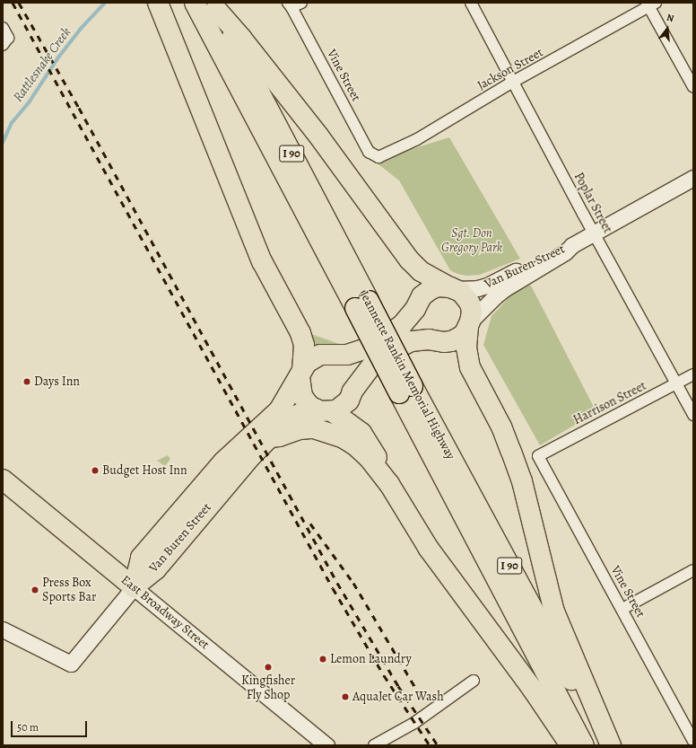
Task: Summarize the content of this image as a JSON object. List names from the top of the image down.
{
  "streets": {
    "highway": [
      "I 90",
      "Van Buren Street",
      "Jeannette Rankin Memorial Highway",
      "East Broadway Street"
    ],
    "street": [
      "Jackson Street",
      "Vine Street",
      "Poplar Street",
      "Harrison Street"
    ]
  },
  "crossings": [
    ["Jackson Street", "Vine Street"],
    ["Jackson Street", "Poplar Street"],
    ["Vine Street", "Harrison Street"],
    ["Poplar Street", "Harrison Street"],
    ["Van Buren Street", "East Broadway Street"]
  ],
  "water": ["Rattlesnake Creek"],
  "parks": ["Sgt. Don Gregory Park"],
  "places": [
    "Days Inn",
    "Budget Host Inn",
    "Press Box Sports Bar",
    "Lemon Laundry",
    "Kingfisher Fly Shop",
    "AquaJet Car Wash"
  ],
  "scale_bar": "50 m",
  "north": "top"
}
